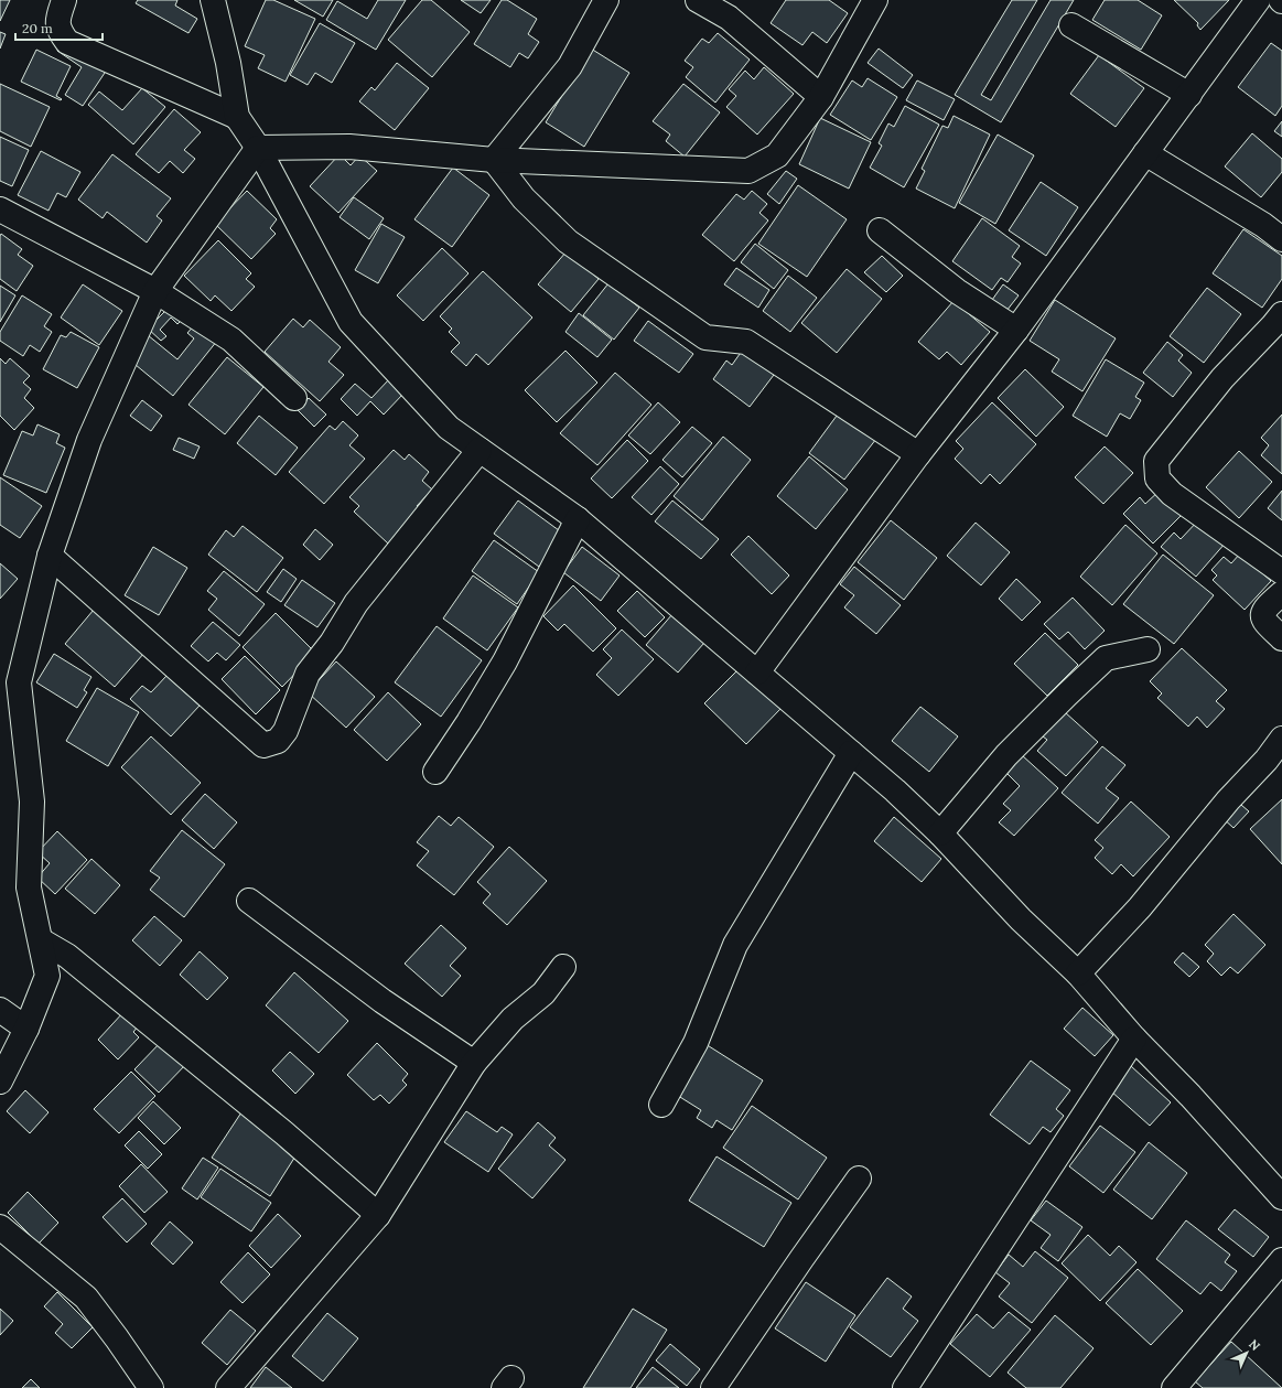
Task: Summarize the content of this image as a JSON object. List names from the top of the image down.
{
  "scale_bar": "20 m",
  "north": "top right"
}
